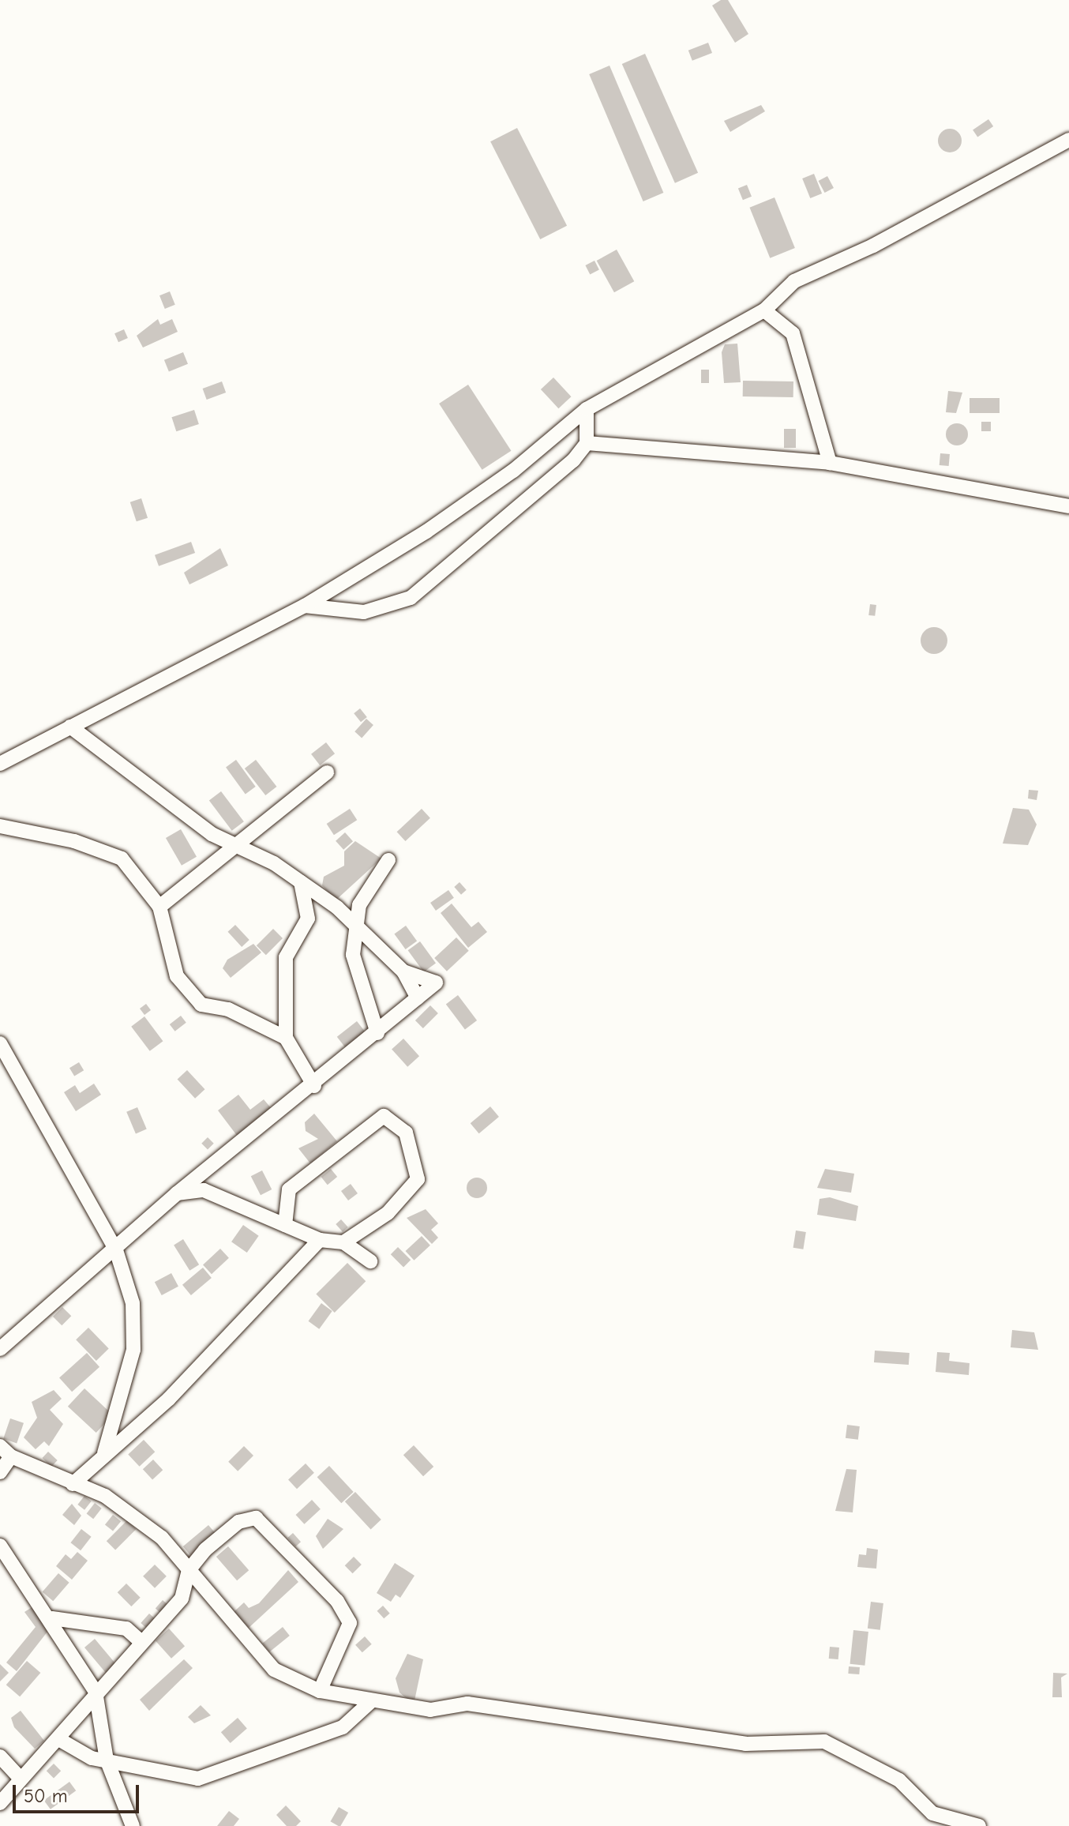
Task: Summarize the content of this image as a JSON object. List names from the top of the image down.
{
  "scale_bar": "50 m"
}
